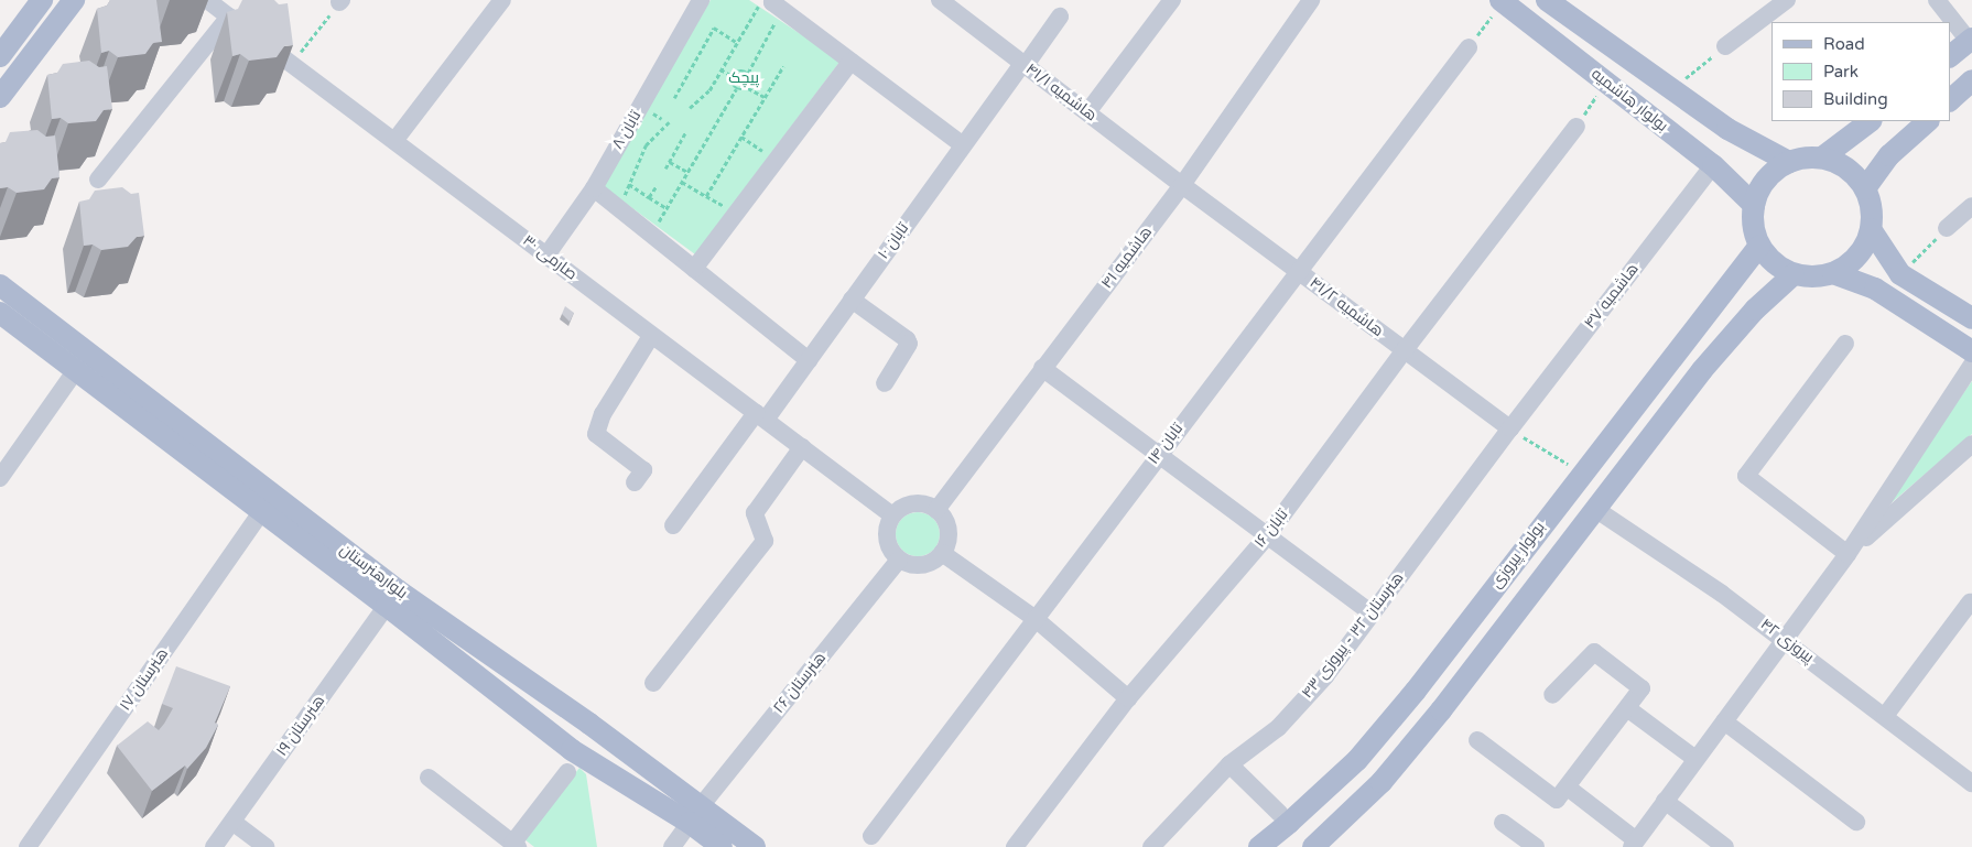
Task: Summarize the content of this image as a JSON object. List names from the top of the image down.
{
  "streets": {
    "main road": ["بولوار هاشمیه", "بولوار پیروزی", "بلوارهنرستان"],
    "street": [
      "هاشمیه ۴۱/۱",
      "تابان ۸",
      "تابان ۱۰",
      "صارمی ۳۰",
      "هاشمیه ۴۱",
      "هاشمیه ۴۷",
      "هاشمیه ۴۱/۲",
      "تابان ۱۴",
      "تابان ۱۶",
      "هنرستان ۳۲ - پیروزی ۴۳",
      "پیروزی ۴۲",
      "هنرستان ۱۷",
      "هنرستان ۲۶",
      "هنرستان ۱۹"
    ]
  },
  "crossings": [
    ["هاشمیه ۴۱/۱", "تابان ۱۰"],
    ["هاشمیه ۴۱/۱", "هاشمیه ۴۱"],
    ["هاشمیه ۴۱/۱", "هاشمیه ۴۱/۲"],
    ["بولوار هاشمیه", "هاشمیه ۴۷"],
    ["بولوار هاشمیه", "بولوار پیروزی"],
    ["تابان ۸", "صارمی ۳۰"],
    ["تابان ۱۰", "صارمی ۳۰"],
    ["صارمی ۳۰", "هاشمیه ۴۱"],
    ["صارمی ۳۰", "هنرستان ۲۶"],
    ["هاشمیه ۴۱", "هاشمیه ۴۱/۲"],
    ["هاشمیه ۴۱", "هنرستان ۲۶"],
    ["هاشمیه ۴۷", "هاشمیه ۴۱/۲"],
    ["هاشمیه ۴۷", "هنرستان ۳۲ - پیروزی ۴۳"],
    ["هاشمیه ۴۱/۲", "تابان ۱۴"],
    ["هاشمیه ۴۱/۲", "تابان ۱۶"],
    ["هاشمیه ۴۱/۲", "هنرستان ۳۲ - پیروزی ۴۳"],
    ["بلوارهنرستان", "هنرستان ۱۷"],
    ["بلوارهنرستان", "هنرستان ۲۶"],
    ["بلوارهنرستان", "هنرستان ۱۹"]
  ],
  "parks": ["پیچک"],
  "legend": ["Road", "Park", "Building"]
}
